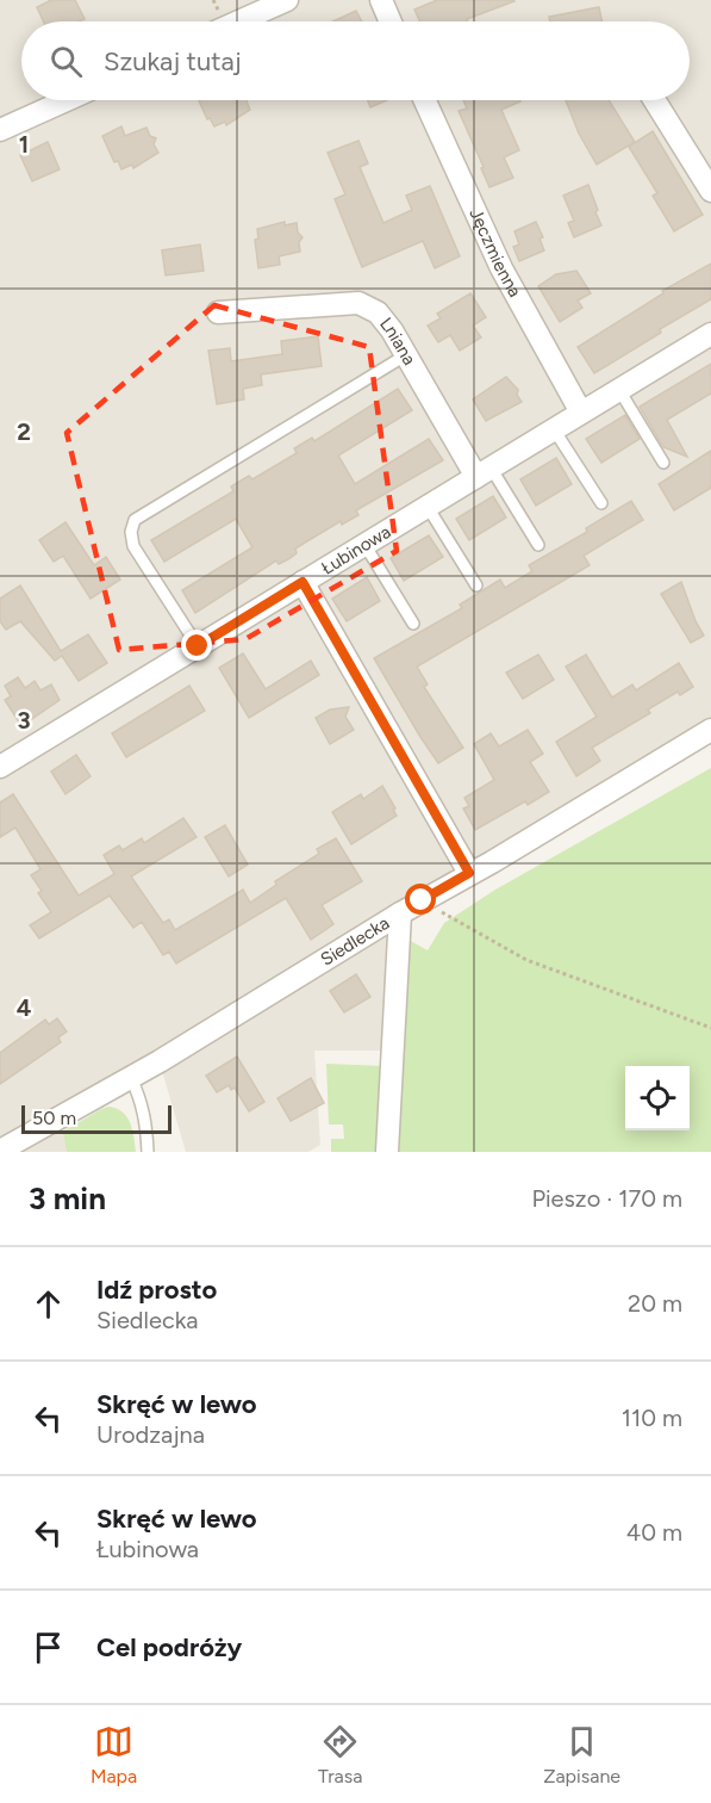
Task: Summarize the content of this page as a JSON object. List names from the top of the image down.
{
  "streets": {
    "street": [
      "Jęczmienna",
      "Lniana",
      "Łubinowa",
      "Siedlecka"
    ]
  },
  "crossings": [
    ["Jęczmienna", "Łubinowa"],
    ["Lniana", "Łubinowa"]
  ],
  "scale_bar": "50 m",
  "page": {
    "search": "Szukaj tutaj",
    "scale": "50 m",
    "heading": ["3 min", "Pieszo · 170 m"],
    "list": [
      ["Idź prosto", "Siedlecka", "20 m"],
      ["Skręć w lewo", "Urodzajna", "110 m"],
      ["Skręć w lewo", "Łubinowa", "40 m"],
      "Cel podróży"
    ],
    "nav": ["Mapa", "Trasa", "Zapisane"]
  },
  "grid": {
    "rows": [
      "1",
      "2",
      "3",
      "4"
    ]
  }
}
